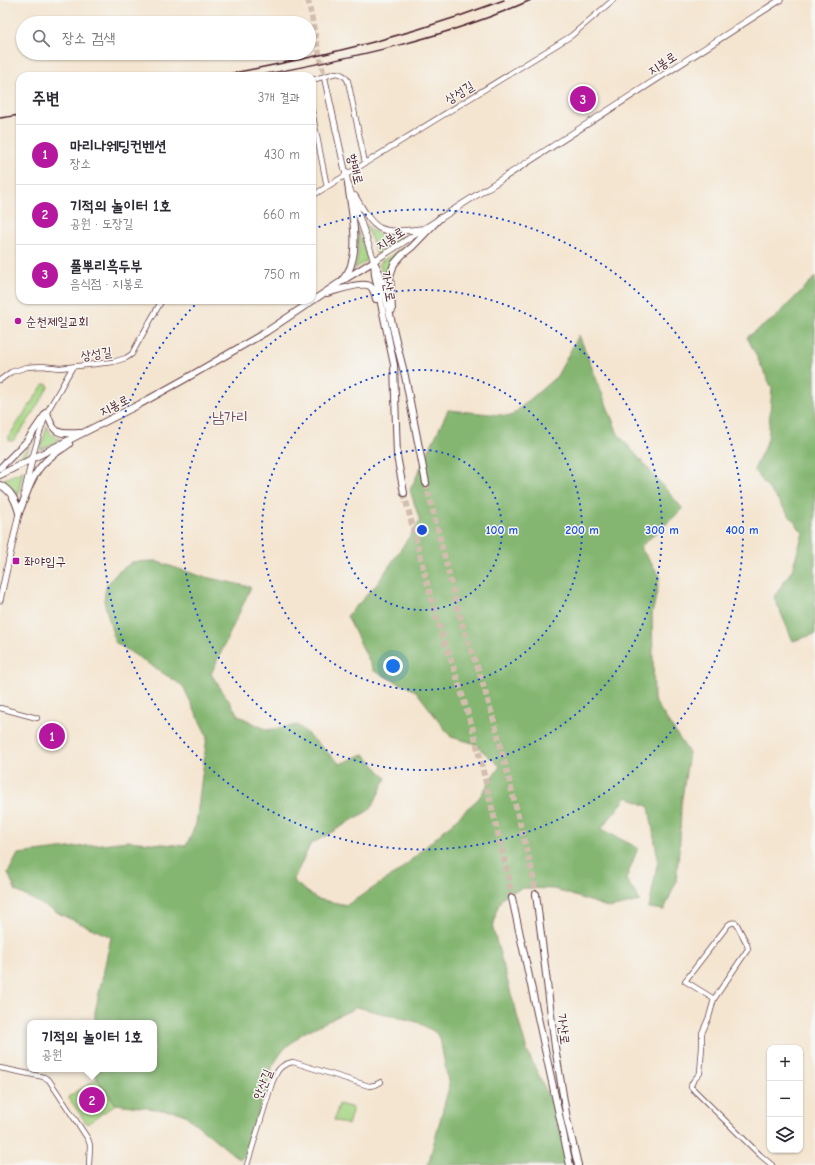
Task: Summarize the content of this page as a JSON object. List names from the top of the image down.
{
  "streets": {
    "main road": ["지봉로", "가산로"],
    "street": ["상성길", "향매로", "안산길"]
  },
  "crossings": [
    ["지봉로", "향매로"],
    ["지봉로", "가산로"],
    ["상성길", "향매로"],
    ["향매로", "가산로"]
  ],
  "districts": ["남가리"],
  "places": {
    "other": ["순천제일교회"],
    "transit": ["좌야입구"]
  },
  "page": {
    "search": "장소 검색",
    "heading": ["주변", "3개 결과"],
    "pins": ["3", "1", "2"],
    "list": [
      {
        "mark": "1",
        "name": "마리나웨딩컨벤션",
        "note": "장소",
        "value": "430 m"
      },
      {
        "mark": "2",
        "name": "기적의 놀이터 1호",
        "note": "공원 · 도장길",
        "value": "660 m"
      },
      {
        "mark": "3",
        "name": "풀뿌리흑두부",
        "note": "음식점 · 지봉로",
        "value": "750 m"
      }
    ],
    "popup": ["기적의 놀이터 1호", "공원"],
    "map_buttons": ["+", "−"]
  },
  "rings": [
    "100 m",
    "200 m",
    "300 m",
    "400 m"
  ]
}
